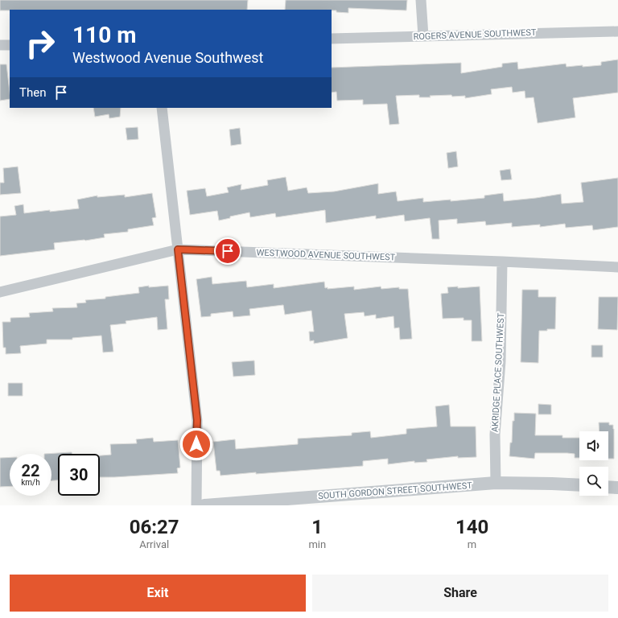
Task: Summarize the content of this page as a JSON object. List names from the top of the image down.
{
  "streets": {
    "street": [
      "ROGERS AVENUE SOUTHWEST",
      "WESTWOOD AVENUE SOUTHWEST",
      "AKRIDGE PLACE SOUTHWEST",
      "SOUTH GORDON STREET SOUTHWEST"
    ]
  },
  "crossings": [
    ["WESTWOOD AVENUE SOUTHWEST", "AKRIDGE PLACE SOUTHWEST"],
    ["AKRIDGE PLACE SOUTHWEST", "SOUTH GORDON STREET SOUTHWEST"]
  ],
  "page": {
    "turn": ["110 m", "Westwood Avenue Southwest"],
    "then": "Then",
    "speed": "22 km/h",
    "limit": "30",
    "eta": [
      "06:27",
      "Arrival",
      "1",
      "min",
      "140",
      "m"
    ],
    "buttons": ["Exit", "Share"]
  }
}
